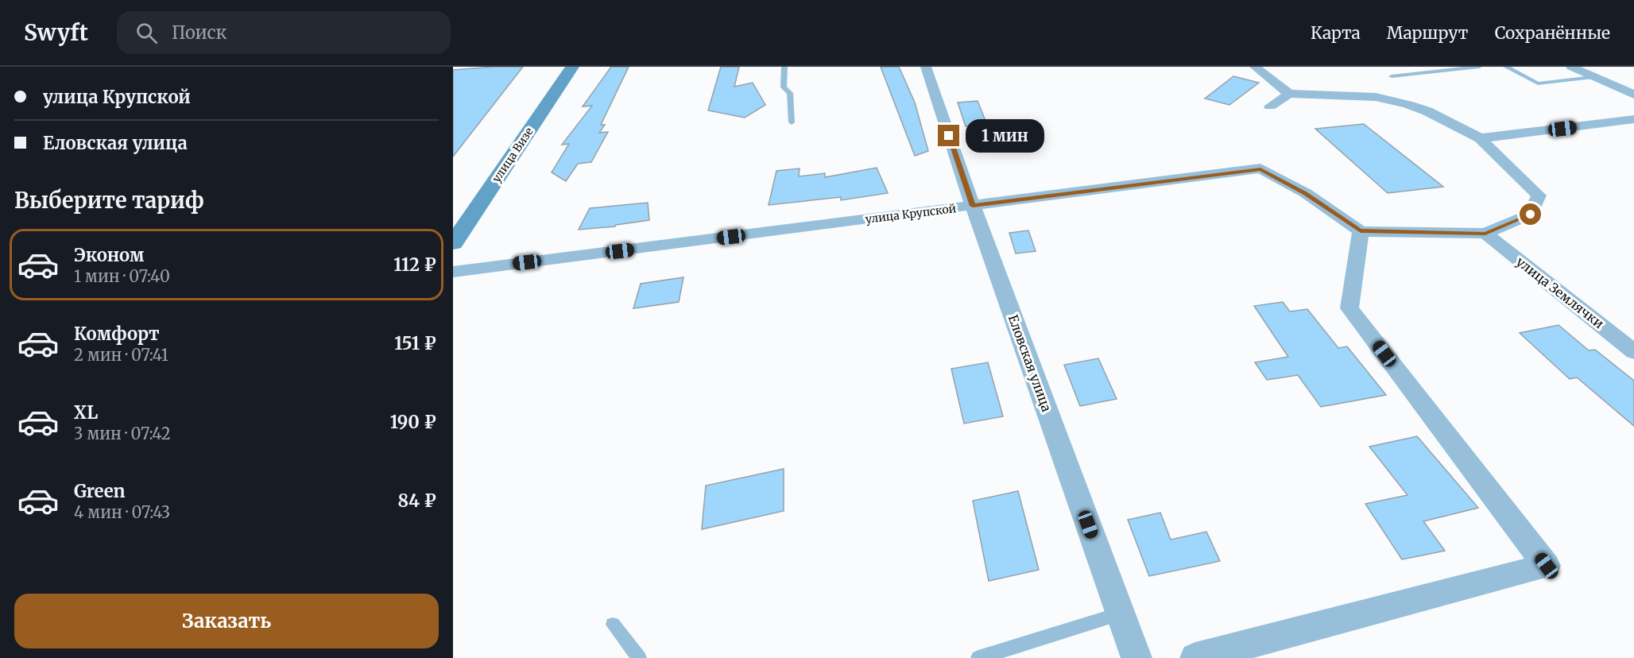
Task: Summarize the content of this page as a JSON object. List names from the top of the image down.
{
  "streets": {
    "street": [
      "улица Визе",
      "улица Крупской",
      "улица Землячки",
      "Еловская улица"
    ]
  },
  "crossings": [
    ["улица Крупской", "Еловская улица"]
  ],
  "page": {
    "header": "Swyft",
    "search": "Поиск",
    "nav": ["Карта", "Маршрут", "Сохранённые"],
    "banner": ["улица Крупской", "Еловская улица"],
    "bubble": "1 мин",
    "heading": "Выберите тариф",
    "list": [
      {
        "name": "Эконом",
        "note": "1 мин · 07:40",
        "value": "112 ₽"
      },
      {
        "name": "Комфорт",
        "note": "2 мин · 07:41",
        "value": "151 ₽"
      },
      {
        "name": "XL",
        "note": "3 мин · 07:42",
        "value": "190 ₽"
      },
      {
        "name": "Green",
        "note": "4 мин · 07:43",
        "value": "84 ₽"
      }
    ],
    "buttons": "Заказать"
  }
}
